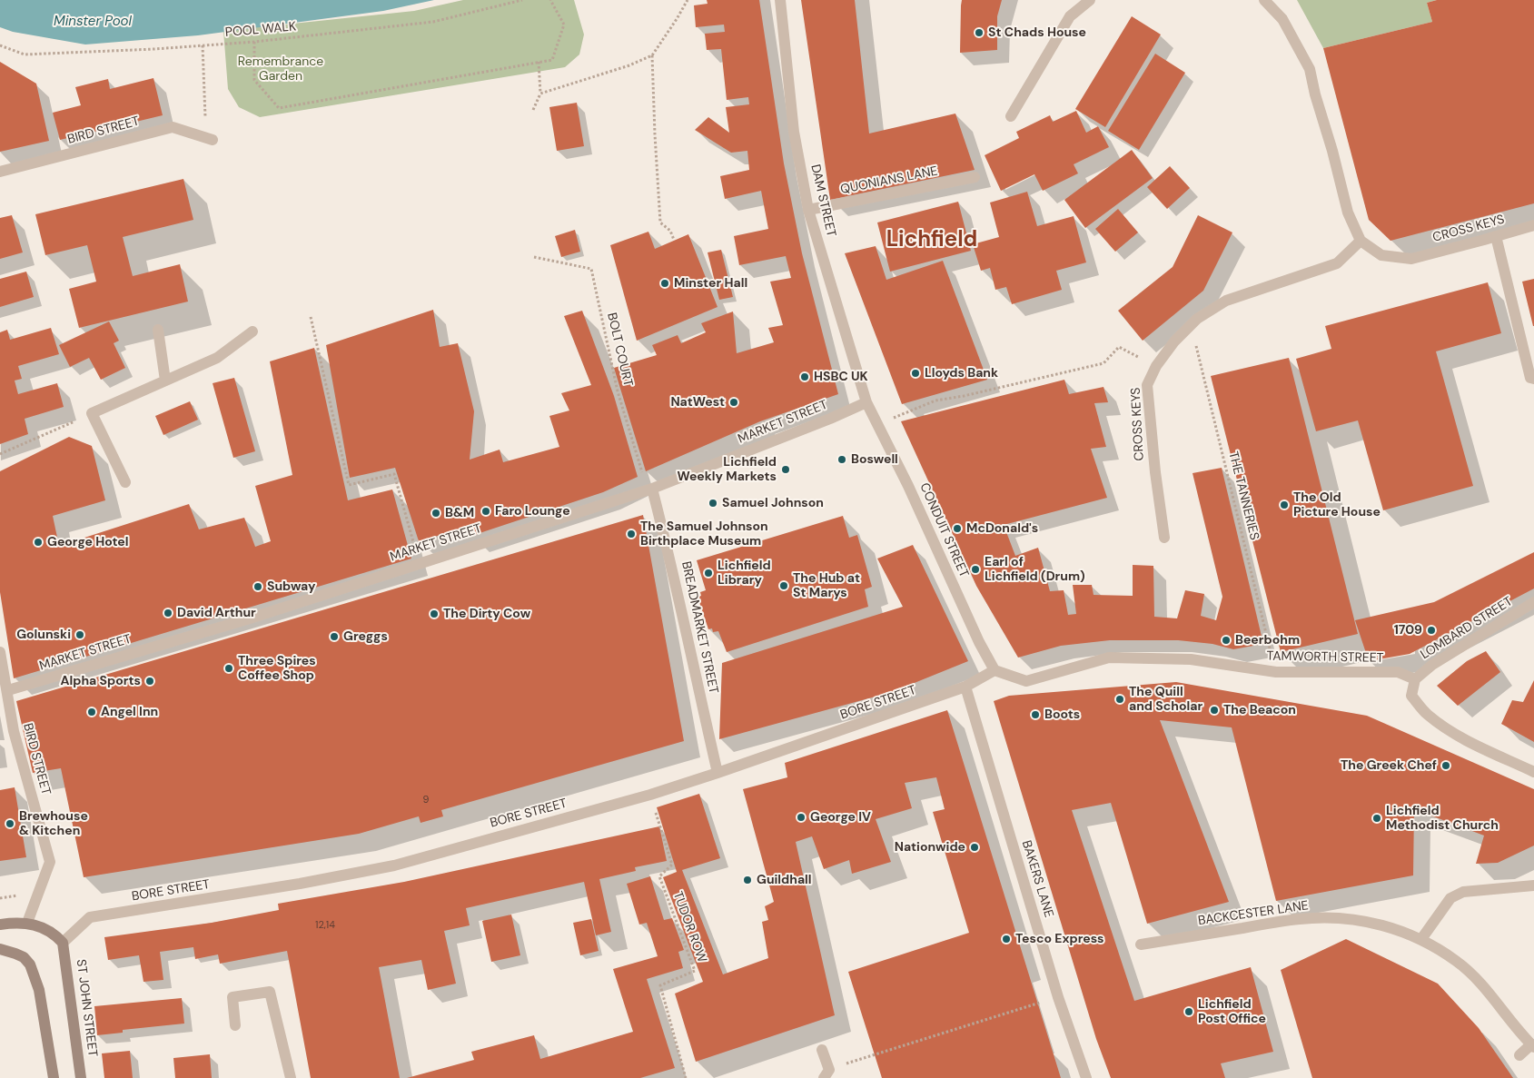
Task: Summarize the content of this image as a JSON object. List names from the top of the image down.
{
  "streets": {
    "street": [
      "BIRD STREET",
      "QUONIANS LANE",
      "DAM STREET",
      "CROSS KEYS",
      "MARKET STREET",
      "CONDUIT STREET",
      "BREADMARKET STREET",
      "LOMBARD STREET",
      "TAMWORTH STREET",
      "BORE STREET",
      "BAKERS LANE",
      "BACKCESTER LANE",
      "ST JOHN STREET"
    ],
    "path": [
      "POOL WALK",
      "BOLT COURT",
      "THE TANNERIES",
      "TUDOR ROW"
    ]
  },
  "crossings": [
    ["BIRD STREET", "MARKET STREET"],
    ["QUONIANS LANE", "DAM STREET"],
    ["DAM STREET", "MARKET STREET"],
    ["DAM STREET", "CONDUIT STREET"],
    ["CROSS KEYS", "THE TANNERIES"],
    ["BOLT COURT", "MARKET STREET"],
    ["BOLT COURT", "BREADMARKET STREET"],
    ["MARKET STREET", "CONDUIT STREET"],
    ["MARKET STREET", "BREADMARKET STREET"],
    ["THE TANNERIES", "TAMWORTH STREET"],
    ["CONDUIT STREET", "TAMWORTH STREET"],
    ["CONDUIT STREET", "BORE STREET"],
    ["BREADMARKET STREET", "BORE STREET"],
    ["LOMBARD STREET", "TAMWORTH STREET"],
    ["TAMWORTH STREET", "BORE STREET"],
    ["BORE STREET", "BAKERS LANE"],
    ["BORE STREET", "TUDOR ROW"],
    ["BORE STREET", "ST JOHN STREET"]
  ],
  "districts": ["Lichfield"],
  "water": ["Minster Pool"],
  "parks": ["Remembrance Garden"],
  "places": [
    "St Chads House",
    "Minster Hall",
    "Lloyds Bank",
    "HSBC UK",
    "NatWest",
    "Boswell",
    "Lichfield Weekly Markets",
    "Samuel Johnson",
    "The Old Picture House",
    "Faro Lounge",
    "B&M",
    "McDonald's",
    "The Samuel Johnson Birthplace Museum",
    "George Hotel",
    "Earl of Lichfield (Drum)",
    "Lichfield Library",
    "The Hub at St Marys",
    "Subway",
    "David Arthur",
    "The Dirty Cow",
    "1709",
    "Golunski",
    "Greggs",
    "Beerbohm",
    "Three Spires Coffee Shop",
    "Alpha Sports",
    "The Quill and Scholar",
    "The Beacon",
    "Angel Inn",
    "Boots",
    "The Greek Chef",
    "George IV",
    "Lichfield Methodist Church",
    "Brewhouse & Kitchen",
    "Nationwide",
    "Guildhall",
    "Tesco Express",
    "Lichfield Post Office"
  ],
  "house_numbers": ["9", "12,14"]
}
